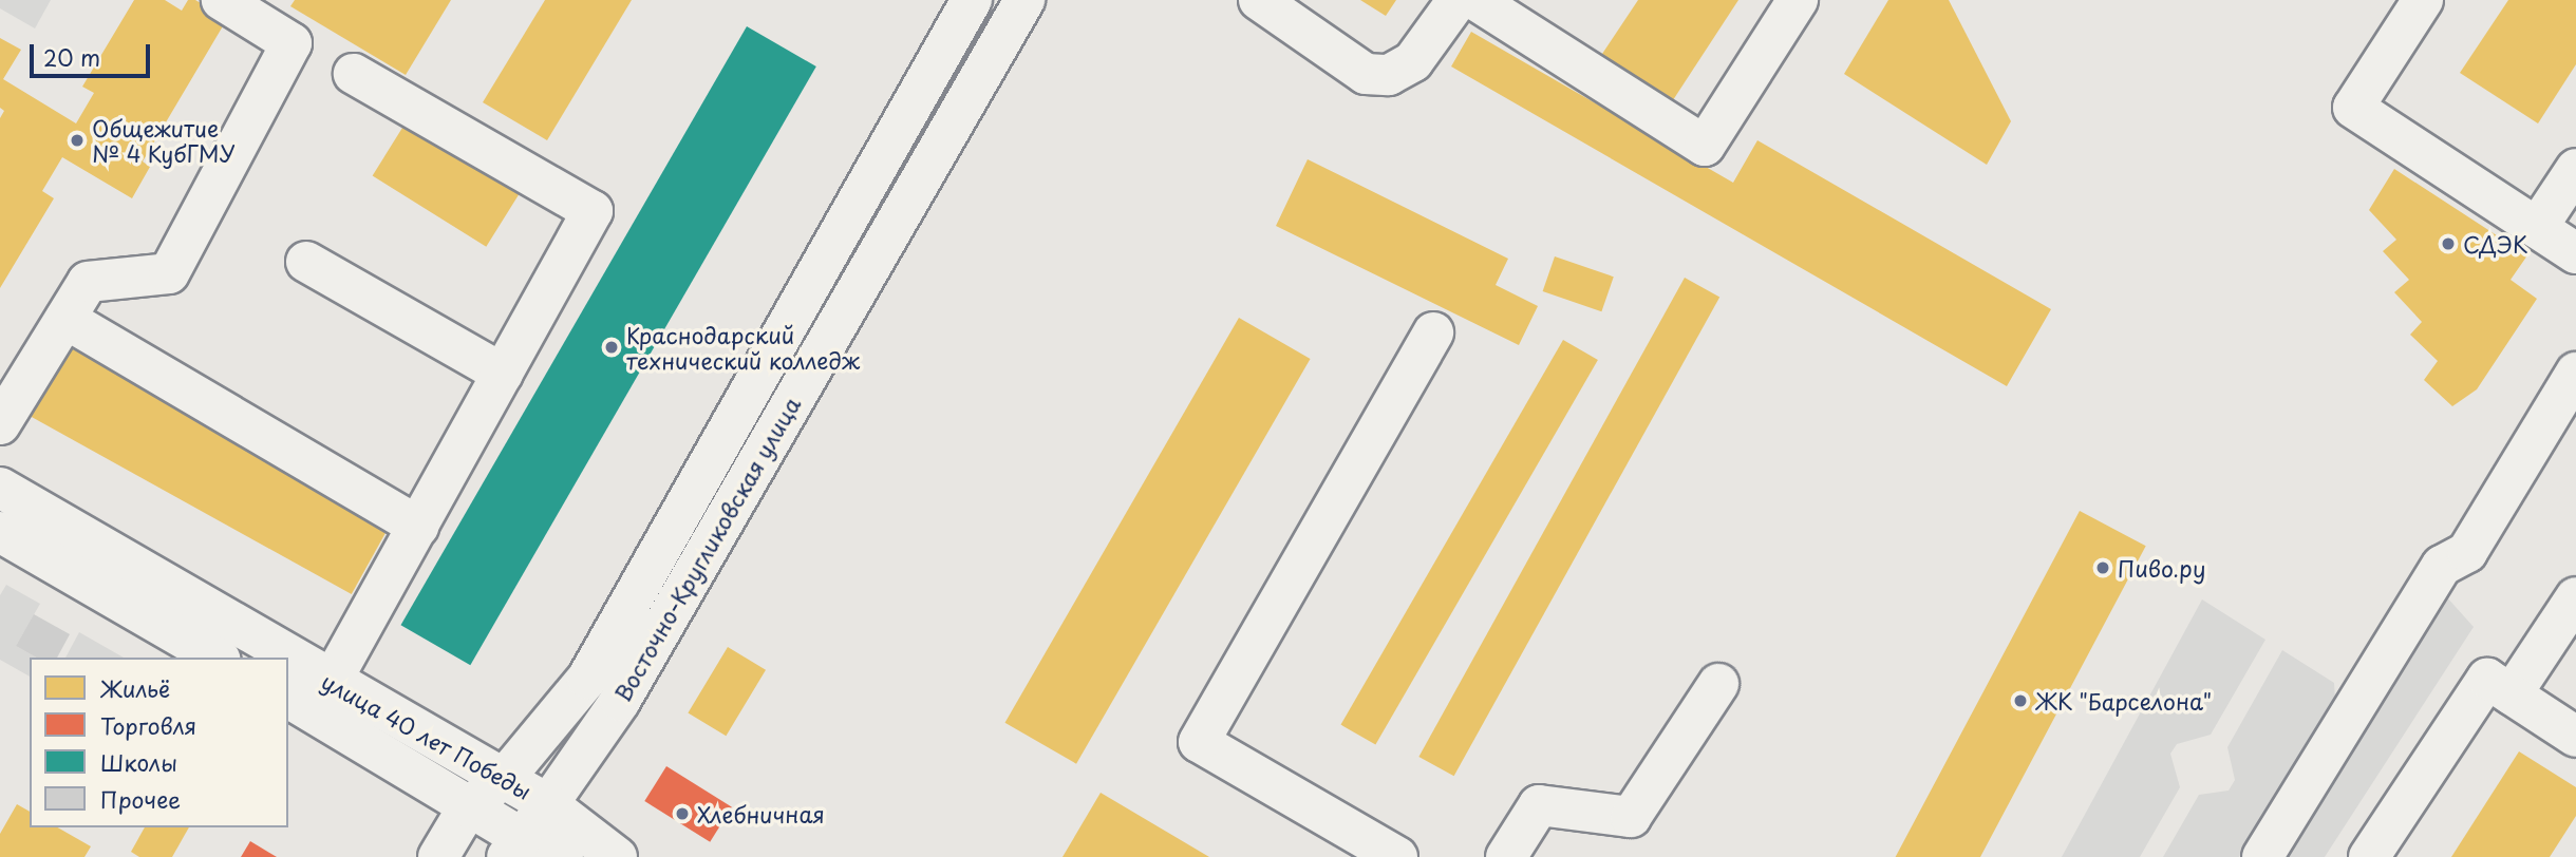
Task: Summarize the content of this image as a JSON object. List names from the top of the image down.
{
  "streets": {
    "street": ["Восточно-Кругликовская улица", "улица 40 лет Победы"]
  },
  "crossings": [
    ["Восточно-Кругликовская улица", "улица 40 лет Победы"]
  ],
  "places": [
    "Общежитие № 4 КубГМУ",
    "СДЭК",
    "Краснодарский технический колледж",
    "Пиво.ру",
    "ЖК \"Барселона\"",
    "Хлебничная"
  ],
  "legend": [
    "Жильё",
    "Торговля",
    "Школы",
    "Прочее"
  ],
  "scale_bar": "20 m"
}
